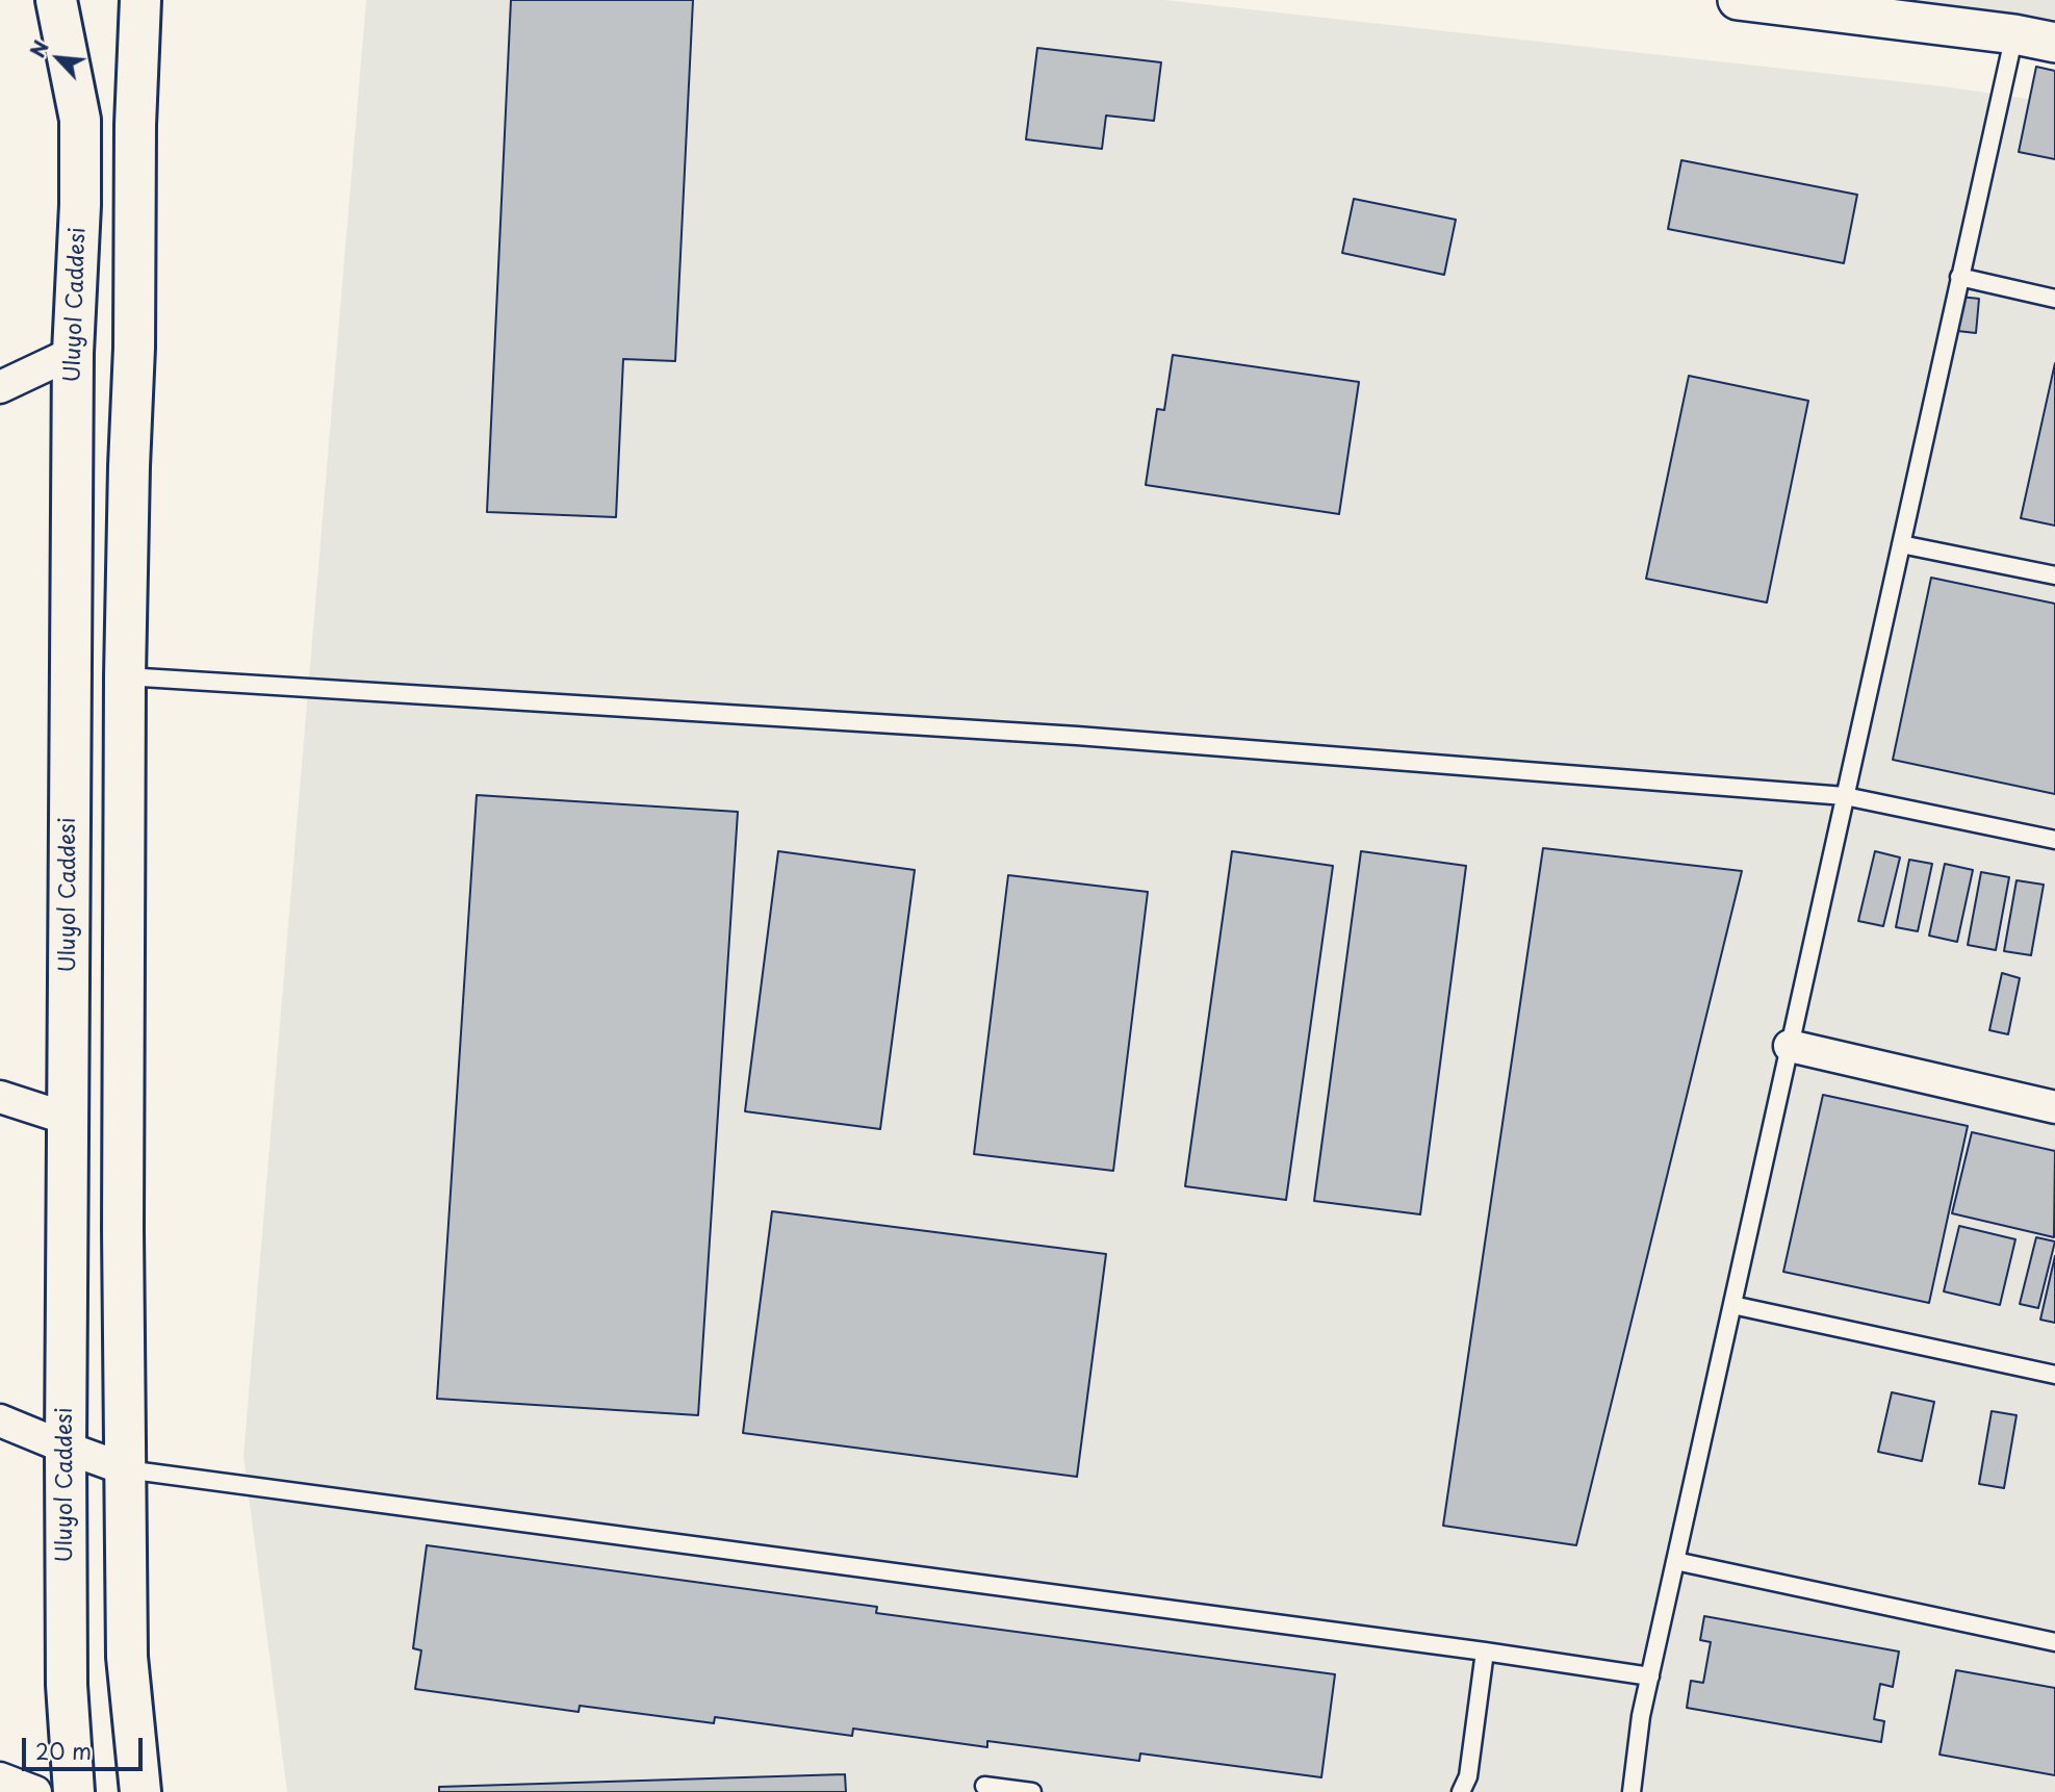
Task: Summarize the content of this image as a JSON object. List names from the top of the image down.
{
  "streets": {
    "main road": ["Uluyol Caddesi"]
  },
  "scale_bar": "20 m",
  "north": "top left"
}
